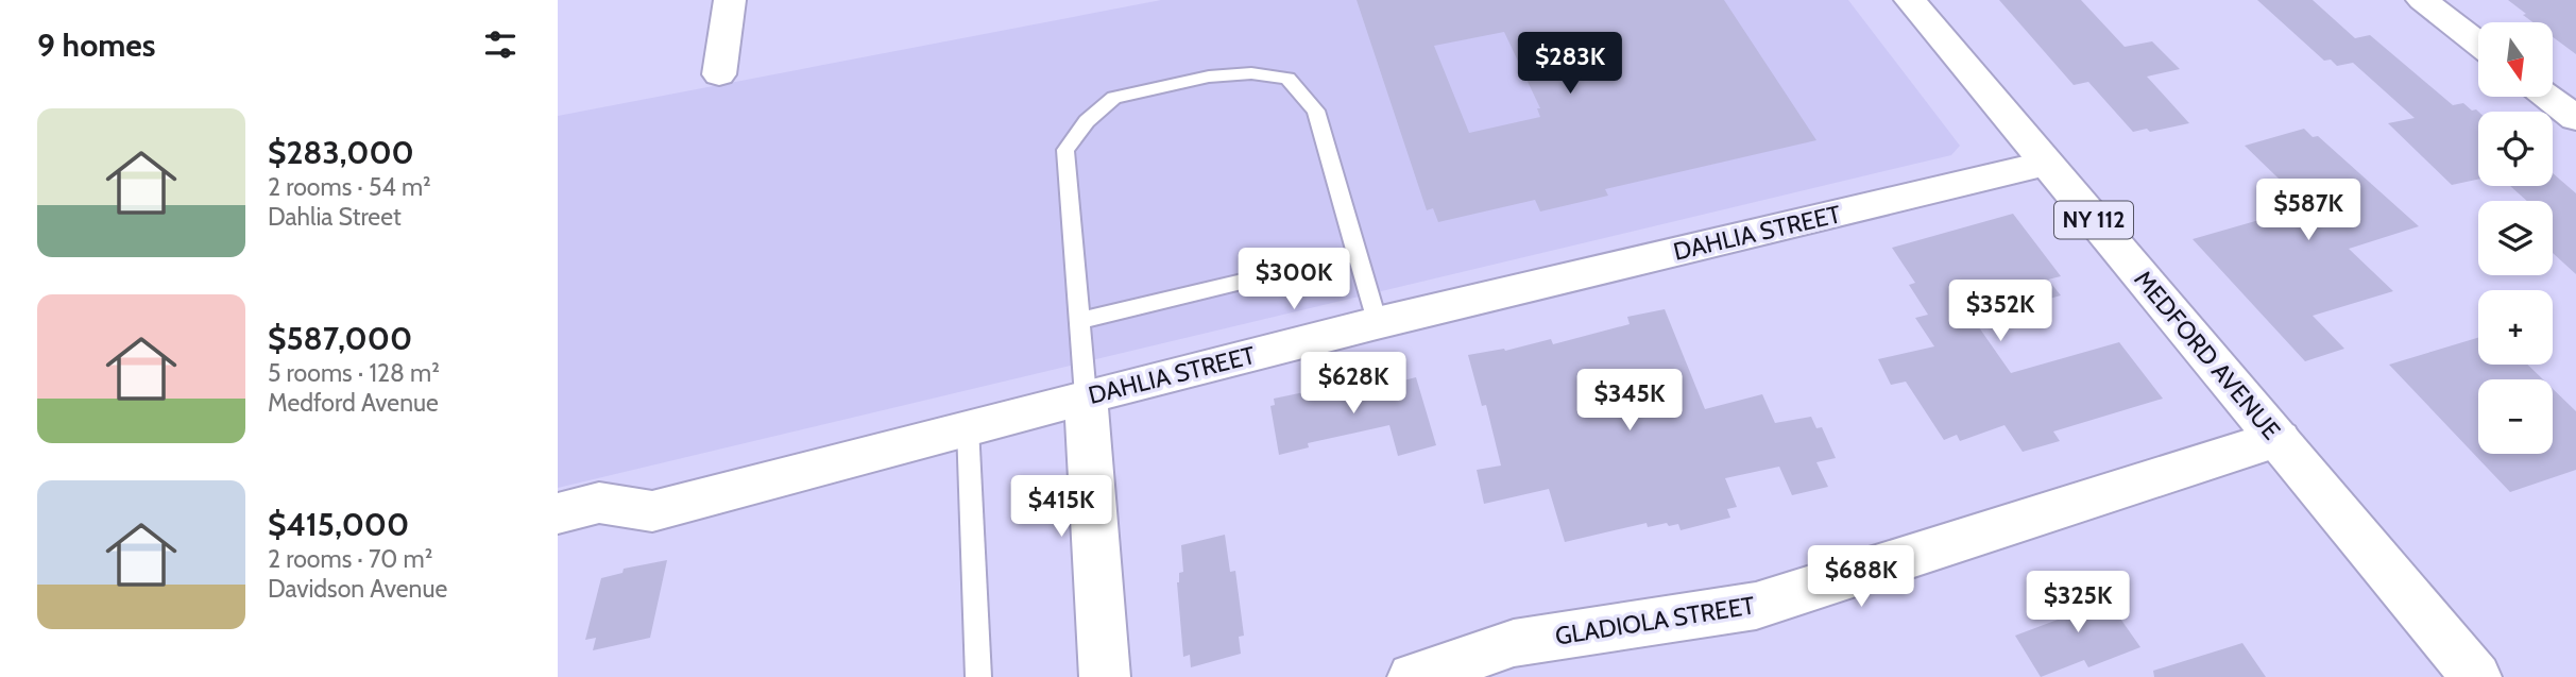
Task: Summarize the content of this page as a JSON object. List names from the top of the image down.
{
  "streets": {
    "street": [
      "NY 112",
      "DAHLIA STREET",
      "MEDFORD AVENUE",
      "GLADIOLA STREET"
    ]
  },
  "crossings": [
    ["DAHLIA STREET", "MEDFORD AVENUE"],
    ["MEDFORD AVENUE", "GLADIOLA STREET"]
  ],
  "north": "bottom",
  "page": {
    "heading": "9 homes",
    "map_buttons": ["+", "−"],
    "price": [
      "$283K",
      "$587K",
      "$300K",
      "$352K",
      "$628K",
      "$345K",
      "$415K",
      "$688K",
      "$325K"
    ],
    "list": [
      {
        "name": "$283,000",
        "note": "2 rooms · 54 m² · Dahlia Street"
      },
      {
        "name": "$587,000",
        "note": "5 rooms · 128 m² · Medford Avenue"
      },
      {
        "name": "$415,000",
        "note": "2 rooms · 70 m² · Davidson Avenue"
      }
    ]
  }
}
